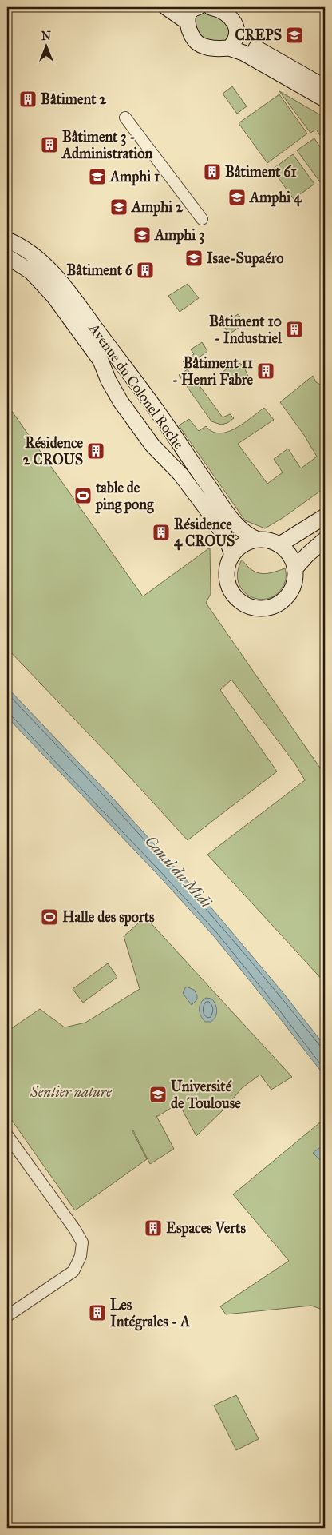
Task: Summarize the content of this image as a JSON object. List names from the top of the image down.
{
  "streets": {
    "street": ["Avenue du Colonel Roche"]
  },
  "water": ["Canal du Midi"],
  "parks": ["Sentier nature"],
  "places": {
    "school or university": [
      "CREPS",
      "Amphi 1",
      "Amphi 4",
      "Amphi 2",
      "Amphi 3",
      "Isae-Supaéro",
      "Université de Toulouse"
    ],
    "building": [
      "Bâtiment 2",
      "Bâtiment 3 - Administration",
      "Bâtiment 61",
      "Bâtiment 6",
      "Bâtiment 10 - Industriel",
      "Bâtiment 11 - Henri Fabre",
      "Résidence 2 CROUS",
      "Résidence 4 CROUS",
      "Espaces Verts",
      "Les Intégrales - A"
    ],
    "sports": ["table de ping pong", "Halle des sports"]
  },
  "north": "top"
}
